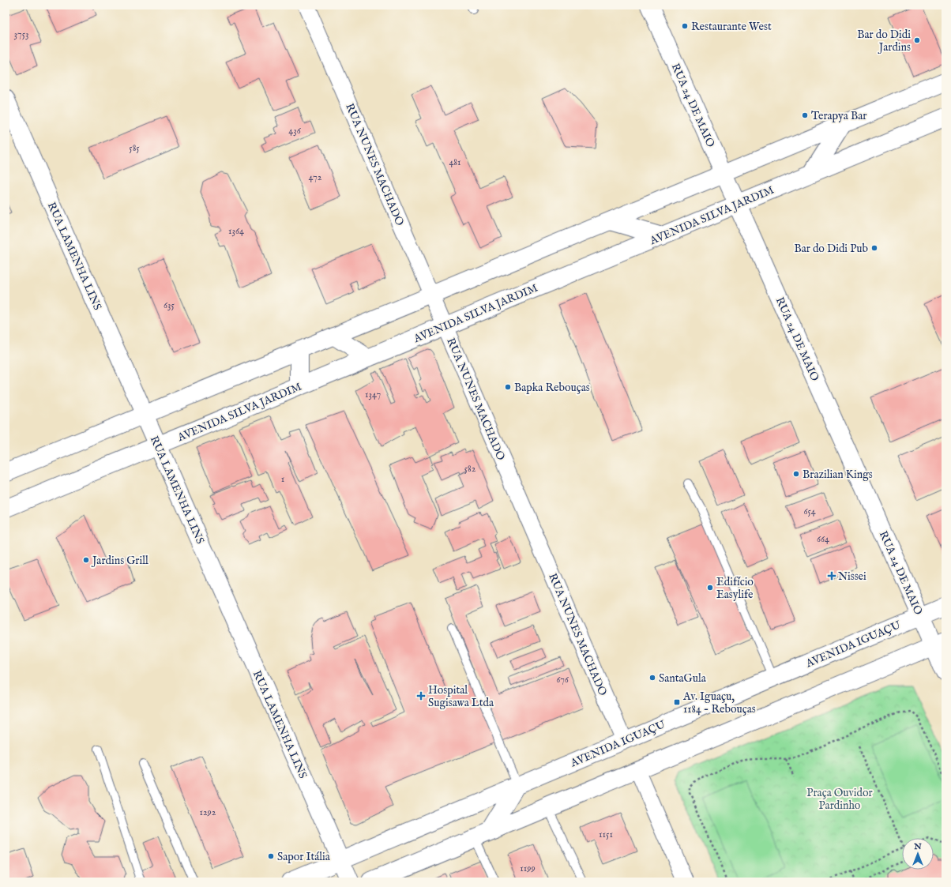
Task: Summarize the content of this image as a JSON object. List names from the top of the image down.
{
  "streets": {
    "main road": [
      "RUA 24 DE MAIO",
      "AVENIDA SILVA JARDIM",
      "RUA LAMENHA LINS",
      "AVENIDA IGUAÇU"
    ],
    "street": ["RUA NUNES MACHADO"]
  },
  "crossings": [
    ["RUA 24 DE MAIO", "AVENIDA SILVA JARDIM"],
    ["RUA 24 DE MAIO", "AVENIDA IGUAÇU"],
    ["RUA NUNES MACHADO", "AVENIDA SILVA JARDIM"],
    ["RUA NUNES MACHADO", "AVENIDA IGUAÇU"],
    ["AVENIDA SILVA JARDIM", "RUA LAMENHA LINS"],
    ["RUA LAMENHA LINS", "AVENIDA IGUAÇU"]
  ],
  "parks": ["Praça Ouvidor Pardinho"],
  "places": {
    "other": [
      "Restaurante West",
      "Bar do Didi Jardins",
      "Terapya Bar",
      "Bar do Didi Pub",
      "Bapka Rebouças",
      "Brazilian Kings",
      "Jardins Grill",
      "Edifício Easylife",
      "SantaGula",
      "Sapor Itália"
    ],
    "health": ["Nissei", "Hospital Sugisawa Ltda"],
    "transit": ["Av. Iguaçu, 1184 - Rebouças"]
  },
  "house_numbers": [
    "3753",
    "436",
    "585",
    "481",
    "472",
    "1364",
    "635",
    "1347",
    "582",
    "1",
    "654",
    "664",
    "676",
    "1292",
    "1151",
    "1199"
  ],
  "north": "top"
}
